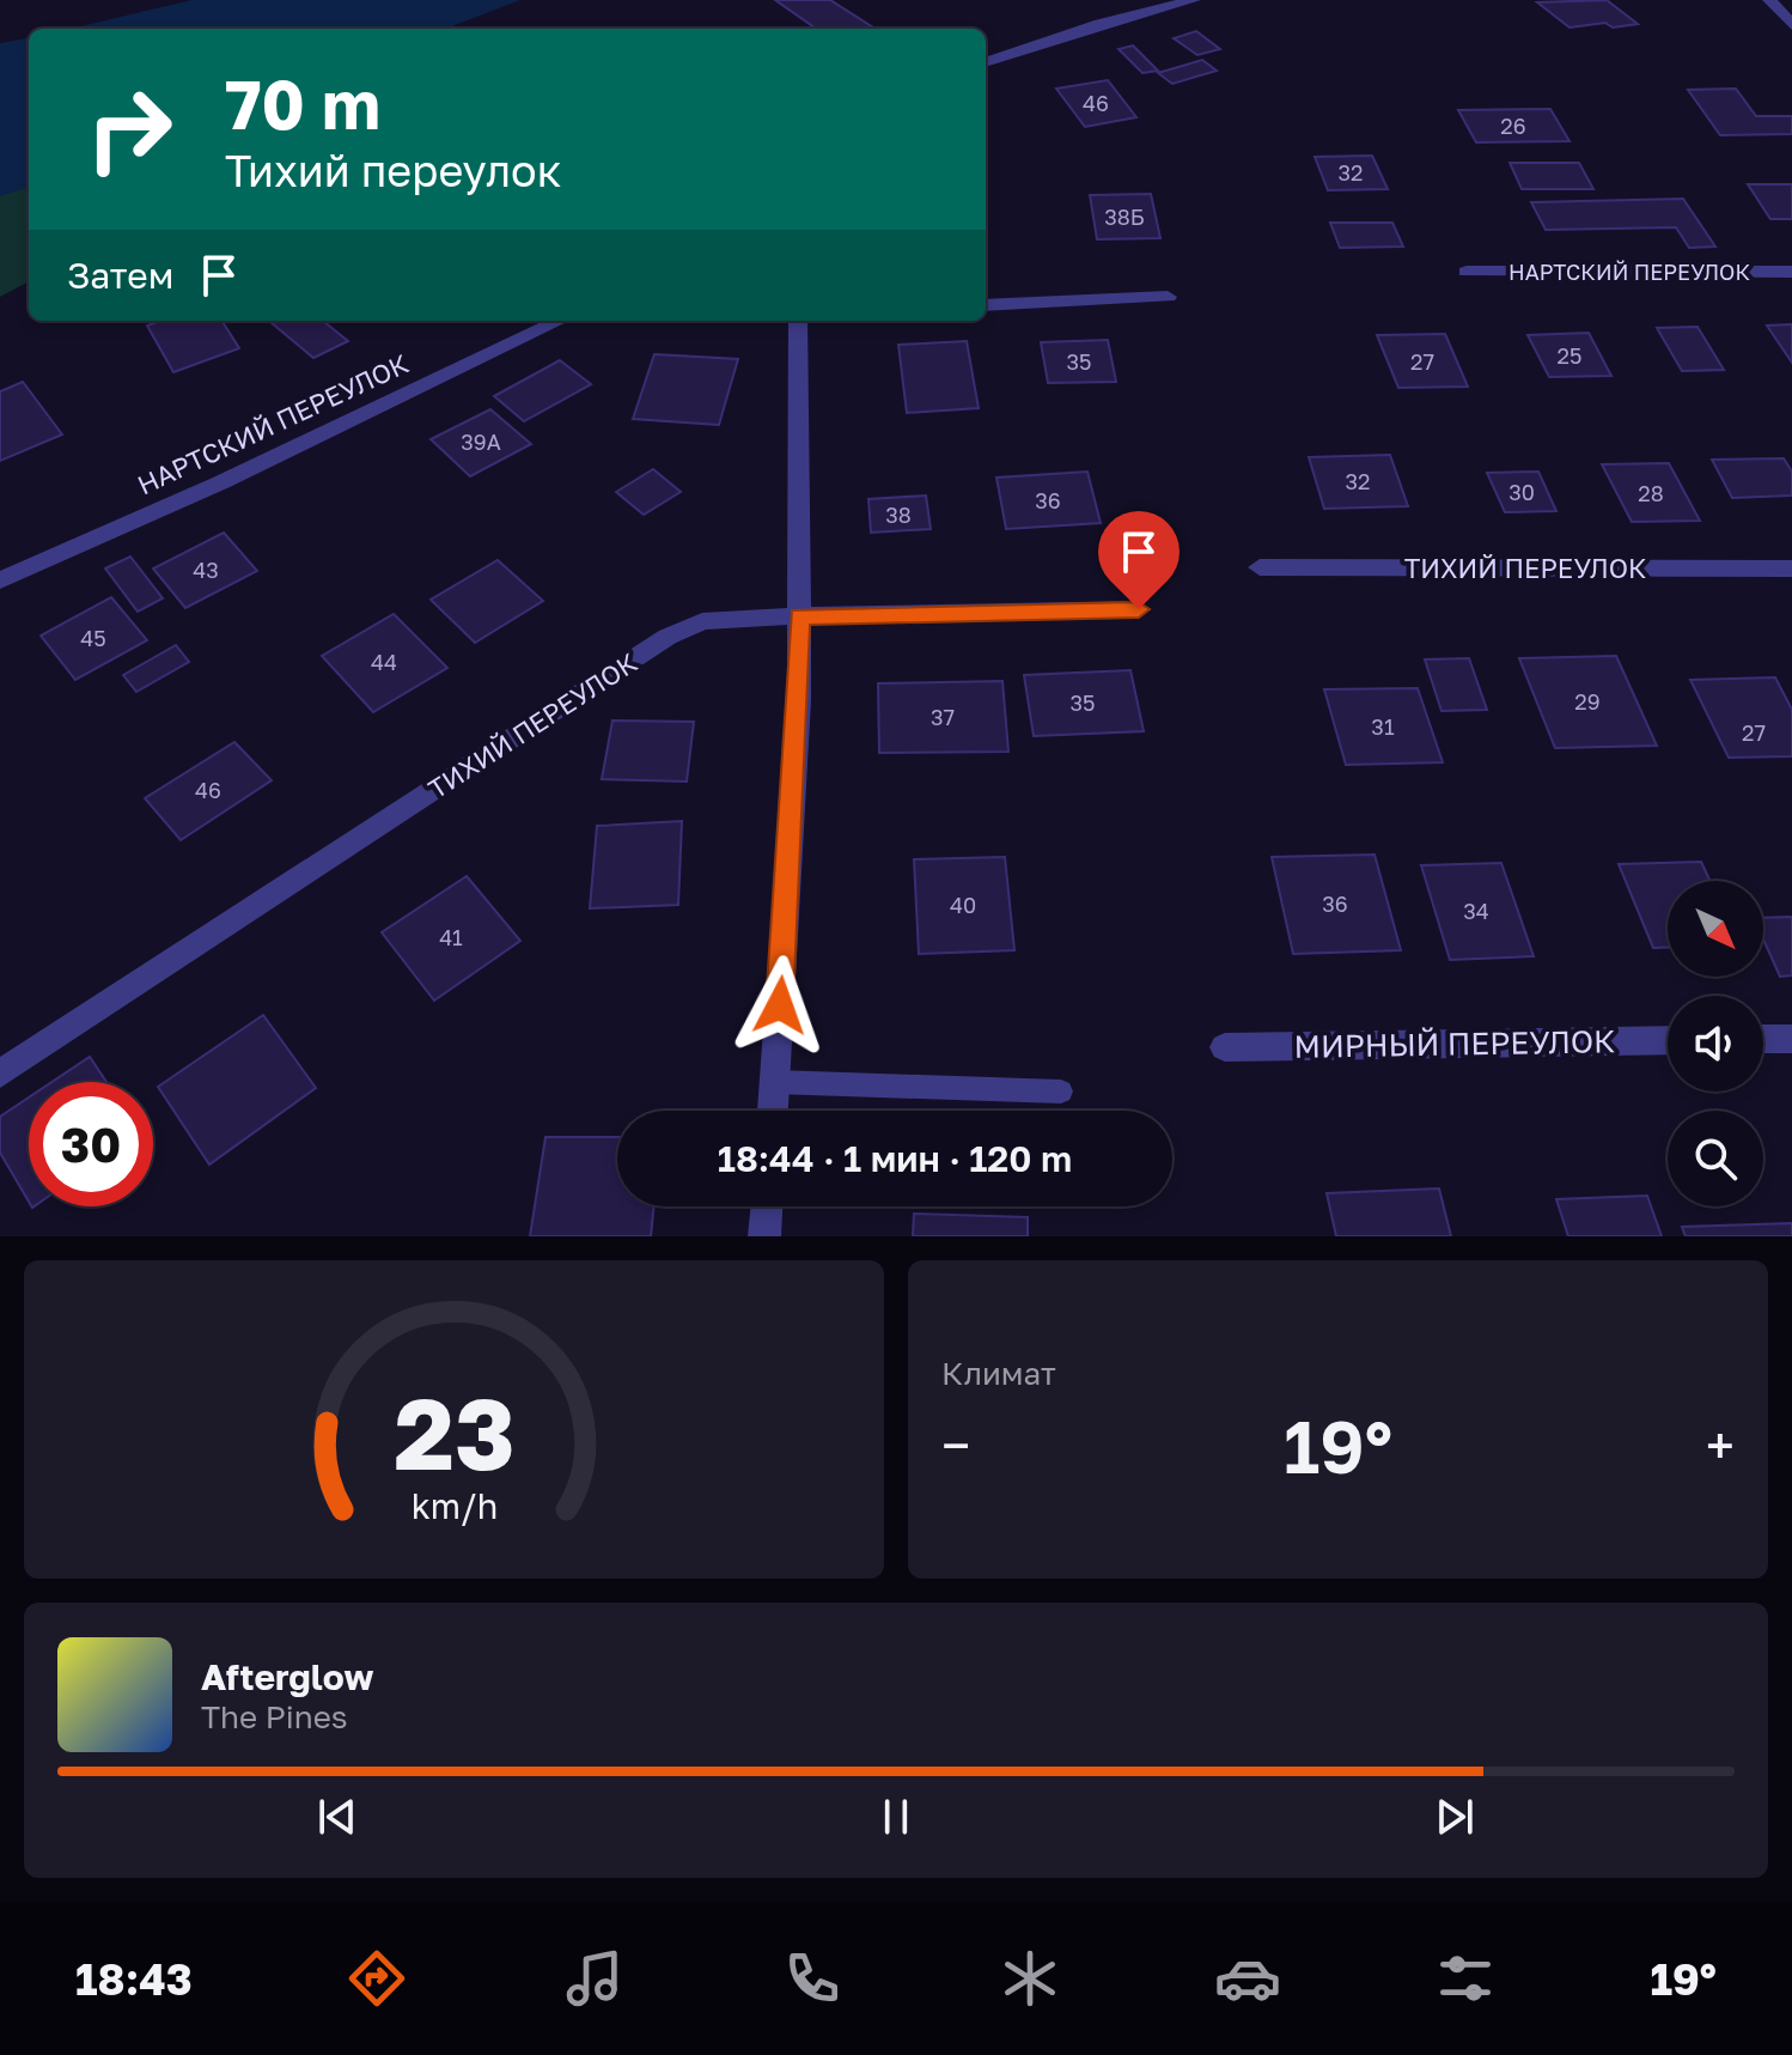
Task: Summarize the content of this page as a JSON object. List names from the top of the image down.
{
  "streets": {
    "street": ["НАРТСКИЙ ПЕРЕУЛОК", "ТИХИЙ ПЕРЕУЛОК", "МИРНЫЙ ПЕРЕУЛОК"]
  },
  "house_numbers": [
    "46",
    "26",
    "32",
    "38Б",
    "25",
    "35",
    "27",
    "39А",
    "32",
    "30",
    "28",
    "36",
    "38",
    "43",
    "45",
    "44",
    "29",
    "35",
    "37",
    "31",
    "27",
    "46",
    "36",
    "40",
    "34",
    "41"
  ],
  "north": "bottom right",
  "page": {
    "turn": ["70 m", "Тихий переулок"],
    "then": "Затем",
    "limit": "30",
    "trip": "18:44 · 1 мин · 120 m",
    "tile": "Климат",
    "heat": ["−", "19°", "+"],
    "song": ["Afterglow", "The Pines"],
    "tabs": ["18:43", "19°"],
    "gauge": ["23", "km/h"]
  }
}
